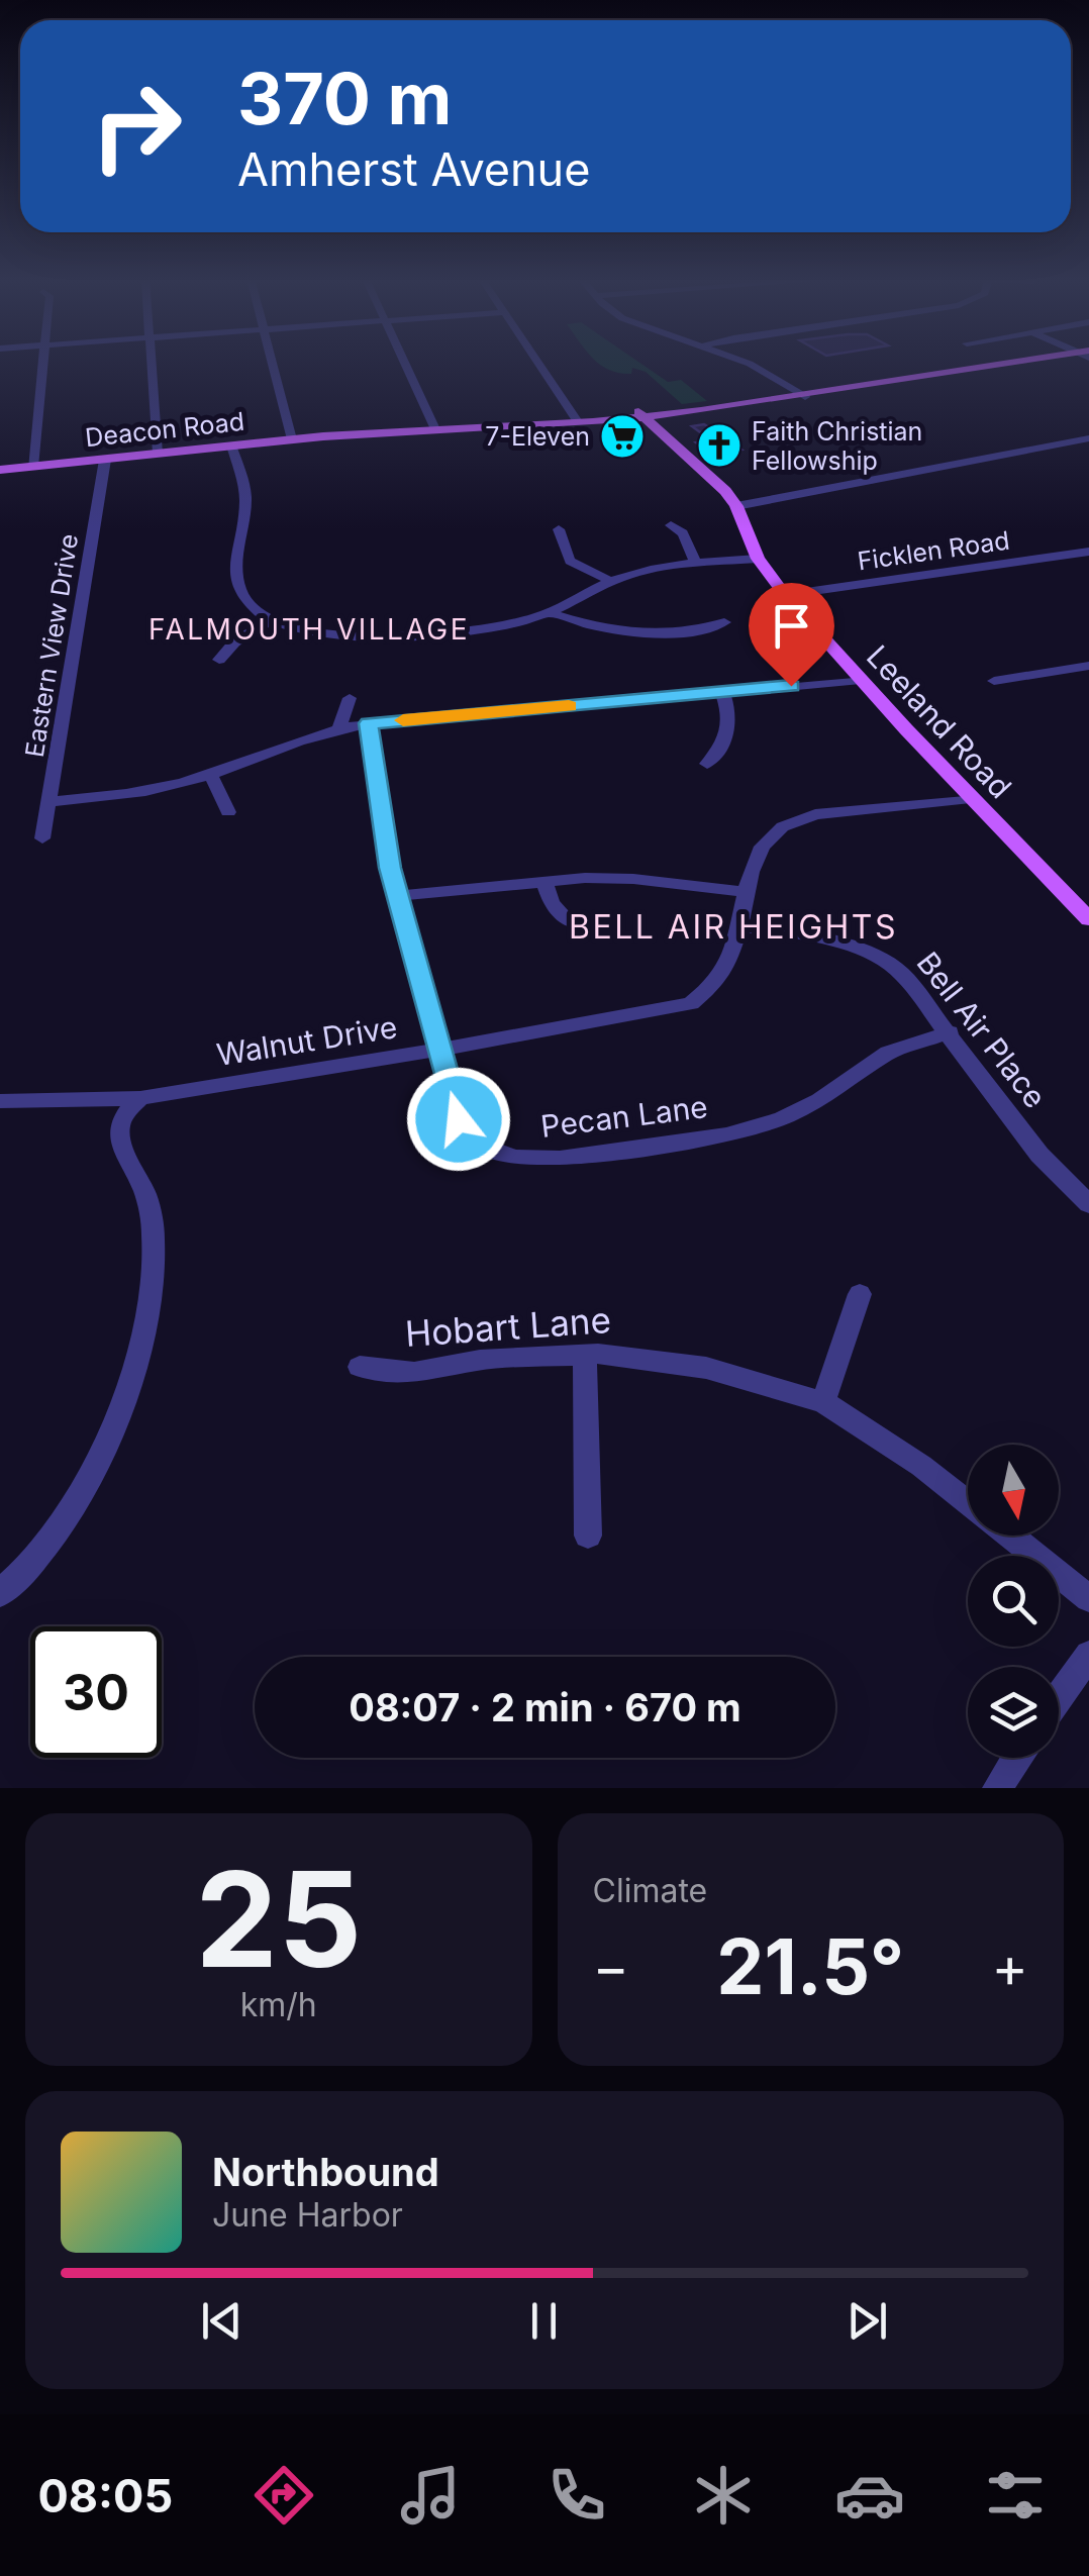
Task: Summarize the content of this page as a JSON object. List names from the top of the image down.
{
  "streets": {
    "main road": ["Deacon Road", "Leeland Road"],
    "street": [
      "Ficklen Road",
      "Eastern View Drive",
      "Bell Air Place",
      "Walnut Drive",
      "Pecan Lane",
      "Hobart Lane"
    ]
  },
  "crossings": [
    ["Deacon Road", "Eastern View Drive"],
    ["Deacon Road", "Leeland Road"],
    ["Ficklen Road", "Leeland Road"],
    ["Leeland Road", "Walnut Drive"],
    ["Bell Air Place", "Walnut Drive"],
    ["Bell Air Place", "Pecan Lane"],
    ["Walnut Drive", "Pecan Lane"]
  ],
  "districts": ["FALMOUTH VILLAGE", "BELL AIR HEIGHTS"],
  "places": {
    "supermarket": ["7-Eleven"],
    "church": ["Faith Christian Fellowship"]
  },
  "north": "bottom",
  "page": {
    "turn": ["370 m", "Amherst Avenue"],
    "limit": "30",
    "trip": "08:07 · 2 min · 670 m",
    "tile": [
      ["25", "km/h"],
      "Climate"
    ],
    "heat": ["−", "21.5°", "+"],
    "song": ["Northbound", "June Harbor"],
    "tabs": "08:05"
  }
}
